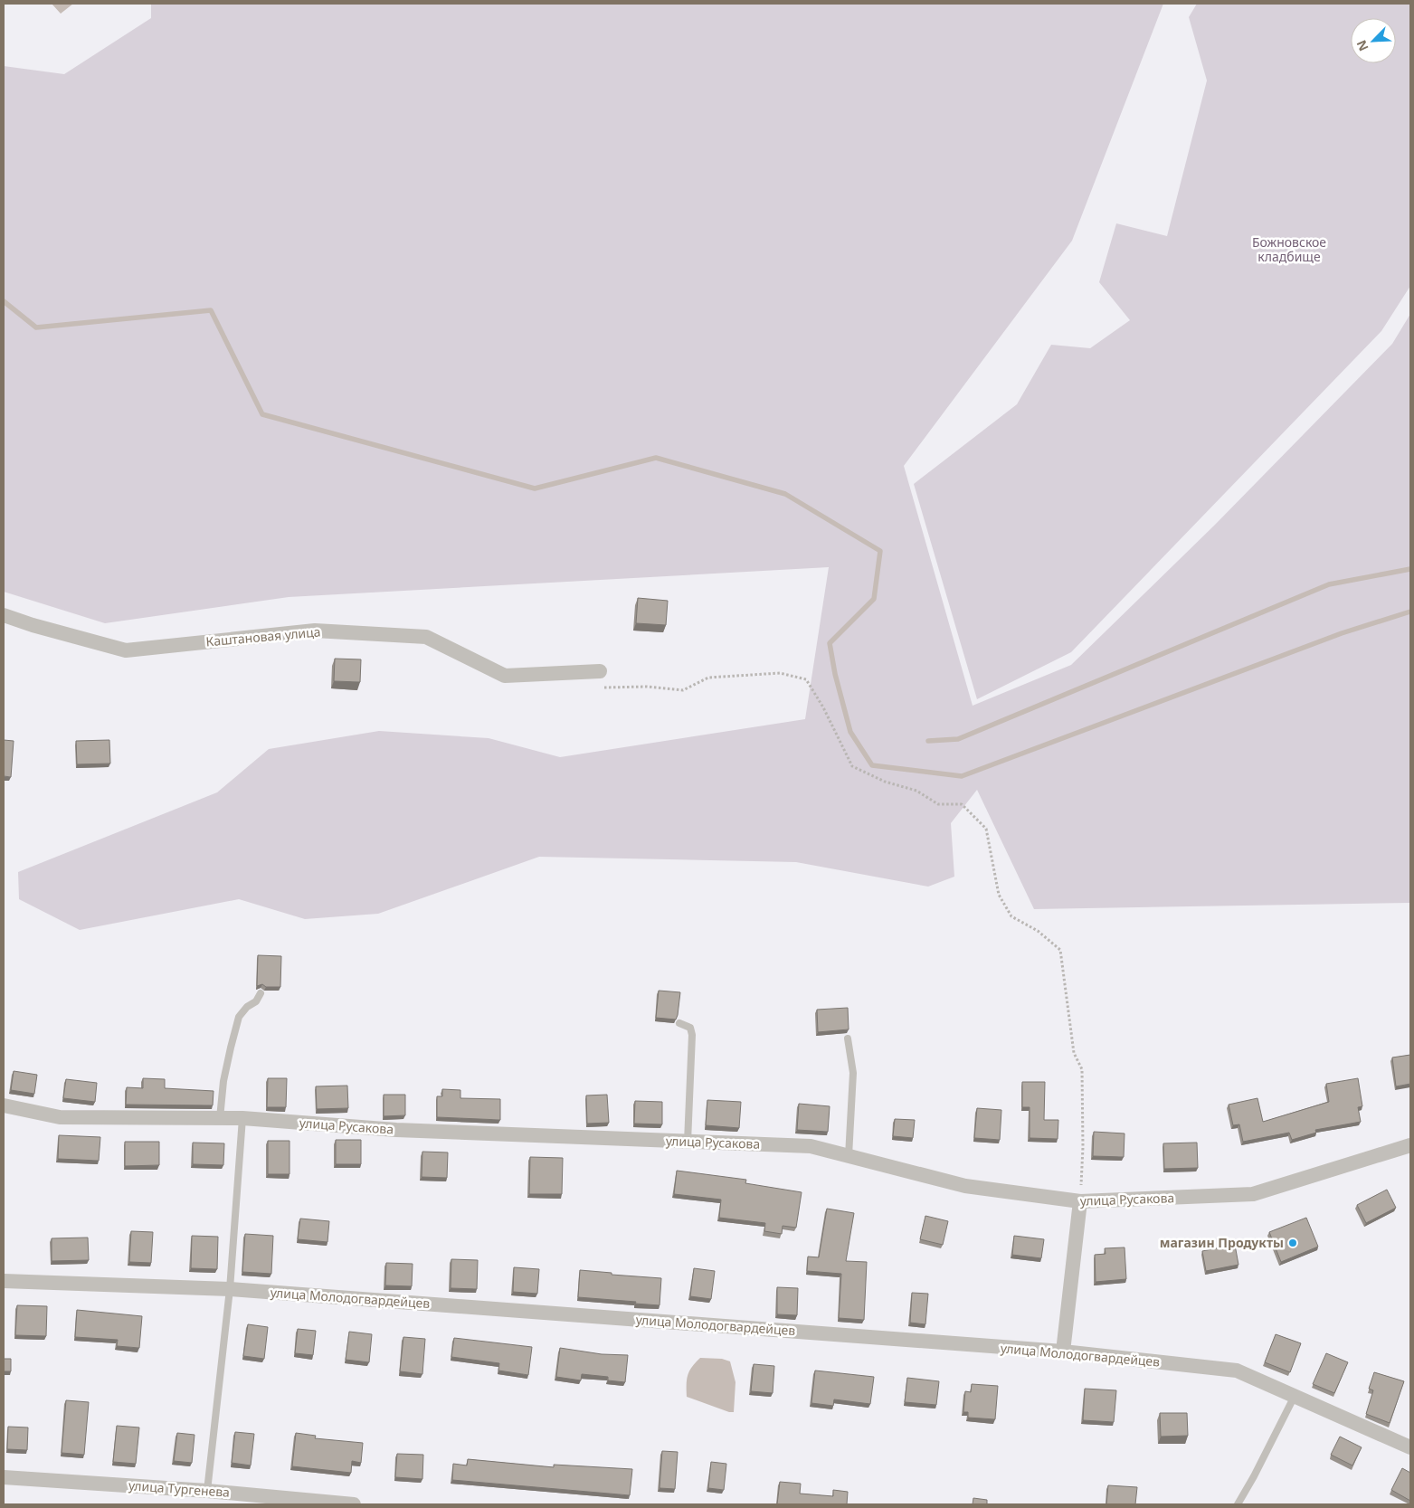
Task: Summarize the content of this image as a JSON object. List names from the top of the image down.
{
  "streets": {
    "street": [
      "Каштановая улица",
      "улица Русакова",
      "улица Молодогвардейцев",
      "улица Тургенева"
    ]
  },
  "parks": ["Божновское кладбище"],
  "places": ["магазин Продукты"],
  "north": "bottom left"
}
